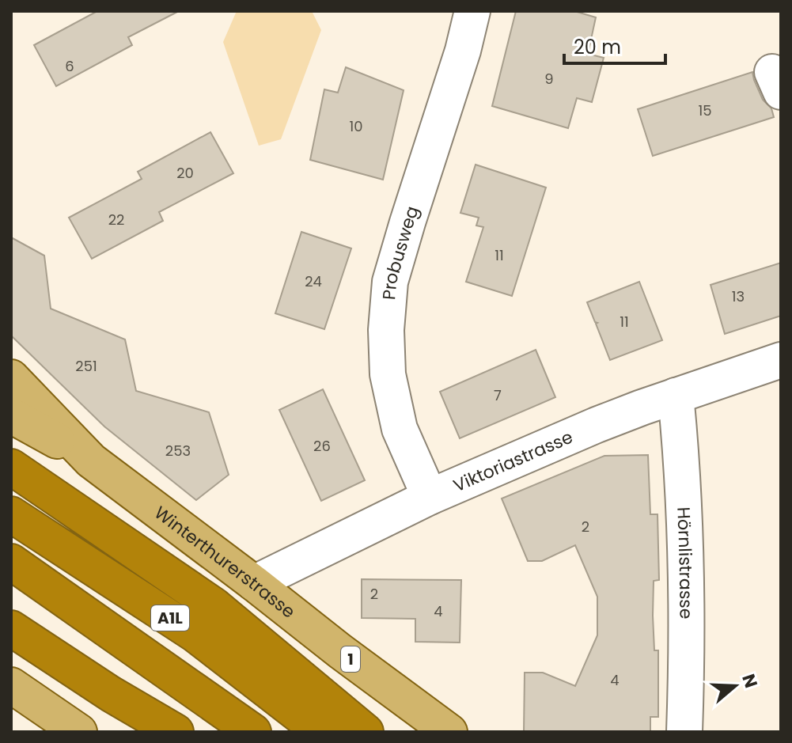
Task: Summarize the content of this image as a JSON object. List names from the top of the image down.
{
  "streets": {
    "highway": ["A1L"],
    "main road": ["Winterthurerstrasse", "1"],
    "street": ["Probusweg", "Viktoriastrasse", "Hörnlistrasse"]
  },
  "crossings": [
    ["Probusweg", "Viktoriastrasse"],
    ["Viktoriastrasse", "Winterthurerstrasse"],
    ["Viktoriastrasse", "Hörnlistrasse"],
    ["Winterthurerstrasse", "1"]
  ],
  "house_numbers": [
    "6",
    "9",
    "15",
    "10",
    "20",
    "22",
    "11",
    "24",
    "13",
    "11",
    "251",
    "7",
    "26",
    "253",
    "2",
    "2",
    "4",
    "4"
  ],
  "scale_bar": "20 m",
  "north": "right"
}
